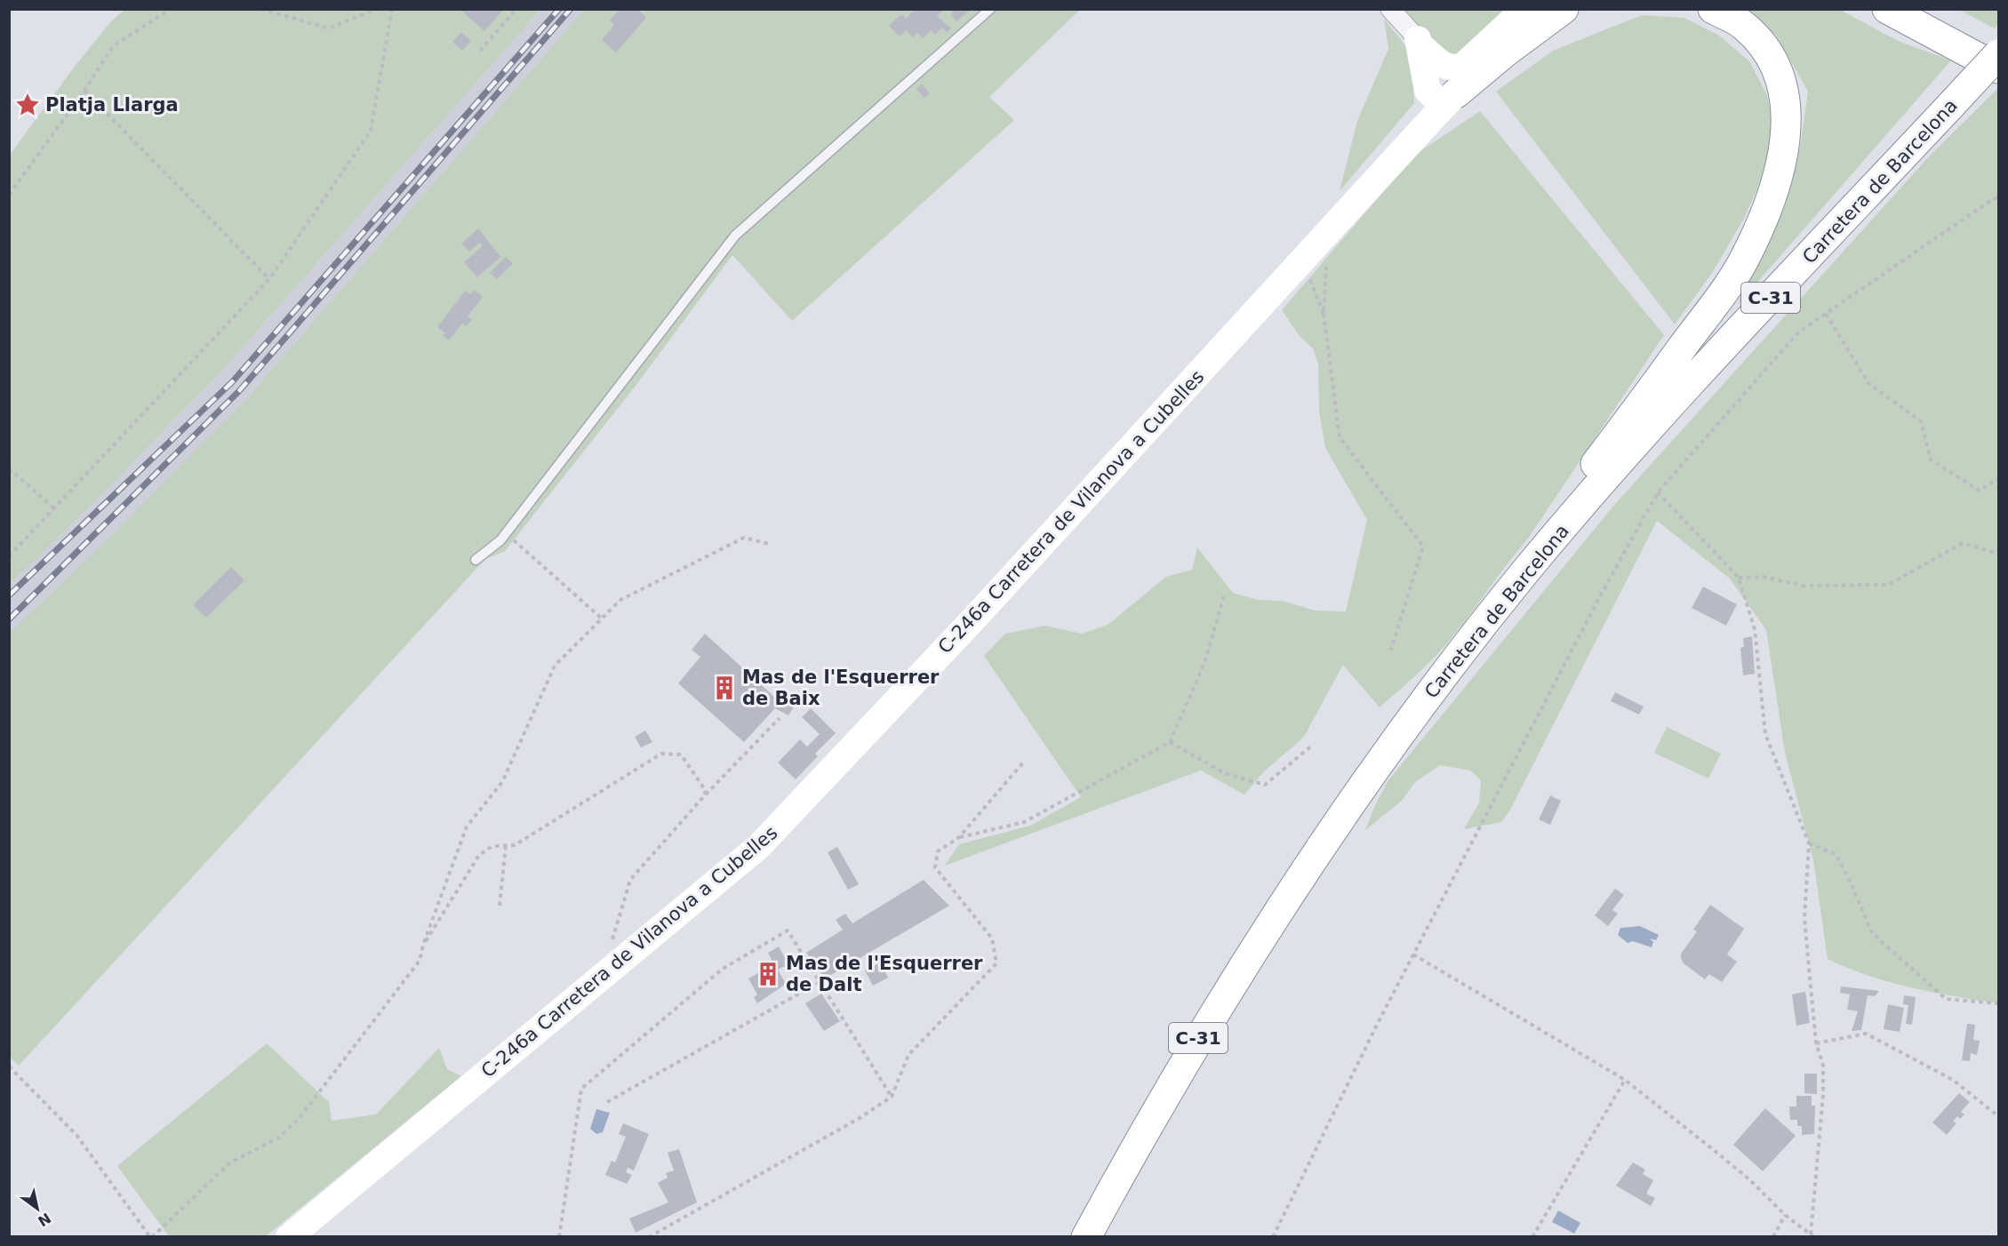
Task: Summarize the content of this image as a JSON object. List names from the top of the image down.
{
  "streets": {
    "highway": ["Carretera de Barcelona", "C-31"],
    "main road": ["C-246a Carretera de Vilanova a Cubelles"]
  },
  "places": {
    "place": ["Platja Llarga"],
    "building": ["Mas de l'Esquerrer de Baix", "Mas de l'Esquerrer de Dalt"]
  },
  "north": "bottom right"
}
